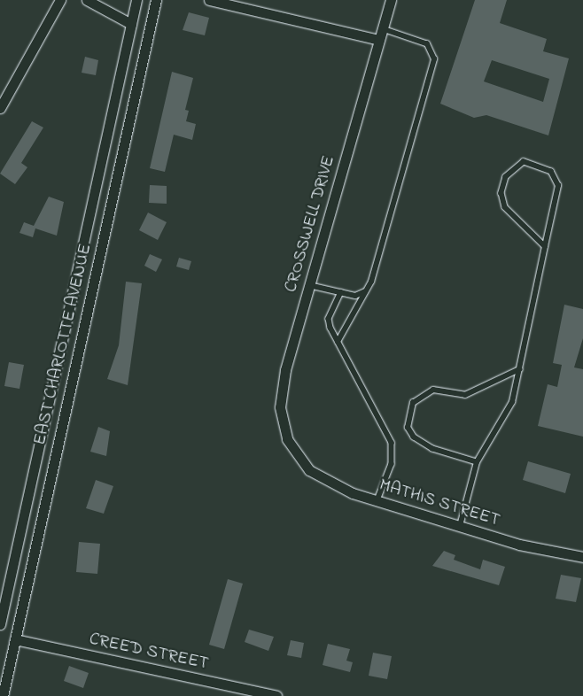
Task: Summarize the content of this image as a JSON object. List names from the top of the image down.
{
  "streets": {
    "street": [
      "CROSSWELL DRIVE",
      "EAST CHARLOTTE AVENUE",
      "MATHIS STREET",
      "CREED STREET"
    ]
  },
  "crossings": [
    ["CROSSWELL DRIVE", "MATHIS STREET"],
    ["EAST CHARLOTTE AVENUE", "CREED STREET"]
  ]
}
